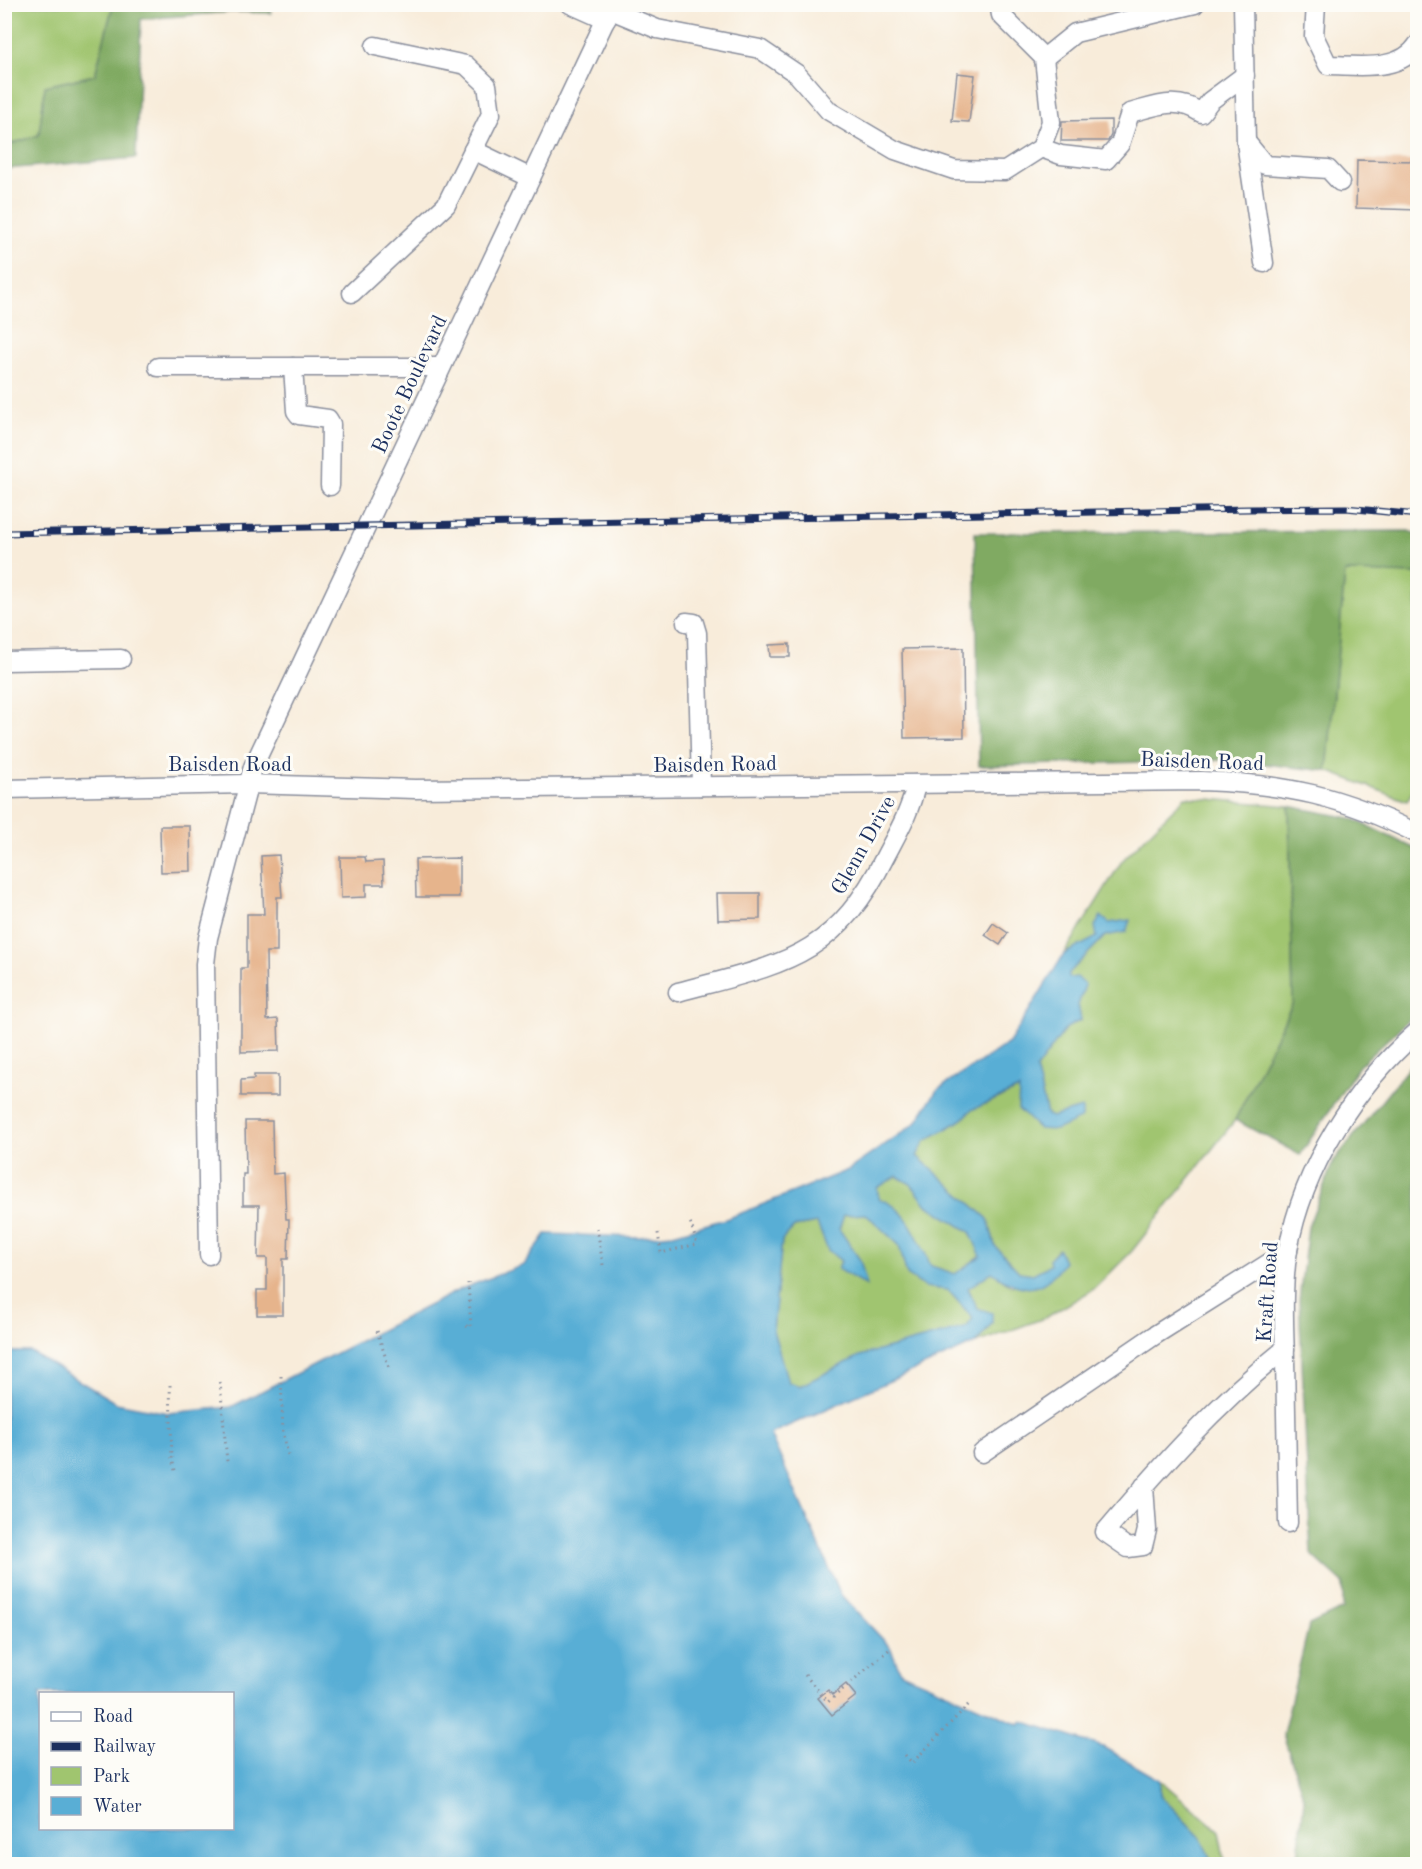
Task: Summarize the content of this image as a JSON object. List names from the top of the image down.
{
  "streets": {
    "street": [
      "Boote Boulevard",
      "Baisden Road",
      "Glenn Drive",
      "Kraft Road"
    ]
  },
  "crossings": [
    ["Boote Boulevard", "Baisden Road"],
    ["Baisden Road", "Glenn Drive"]
  ],
  "legend": [
    "Road",
    "Railway",
    "Park",
    "Water"
  ]
}
